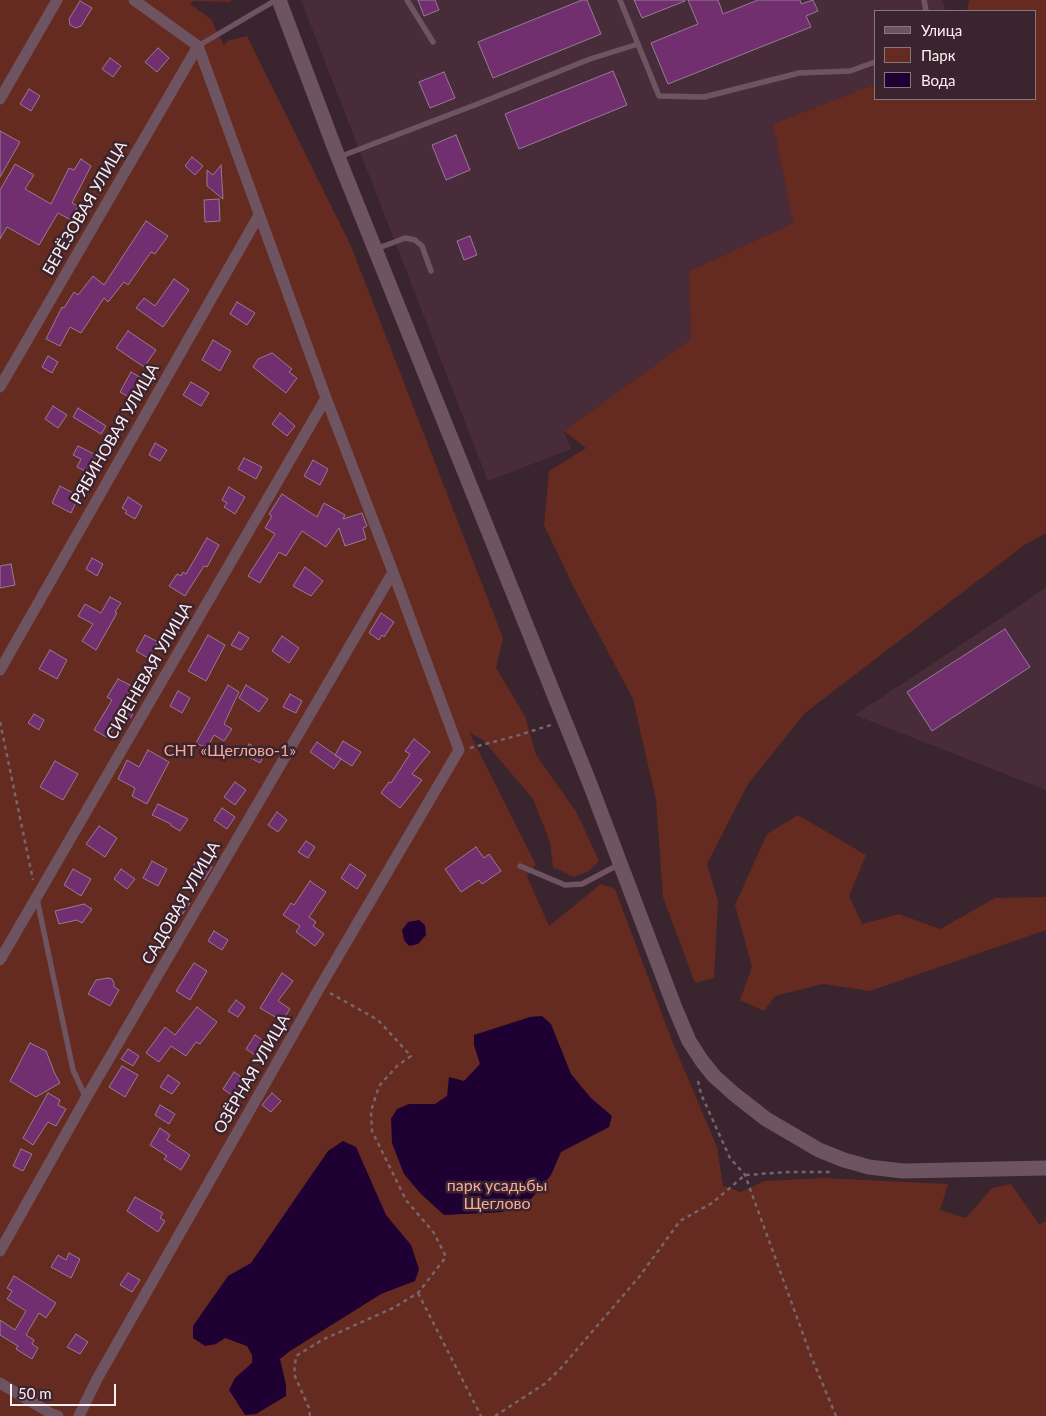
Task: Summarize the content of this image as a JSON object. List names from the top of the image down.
{
  "streets": {
    "street": [
      "БЕРЁЗОВАЯ УЛИЦА",
      "РЯБИНОВАЯ УЛИЦА",
      "СИРЕНЕВАЯ УЛИЦА",
      "САДОВАЯ УЛИЦА",
      "ОЗЁРНАЯ УЛИЦА"
    ]
  },
  "parks": ["СНТ «Щеглово-1»", "парк усадьбы Щеглово"],
  "legend": ["Улица", "Парк", "Вода"],
  "scale_bar": "50 m"
}
